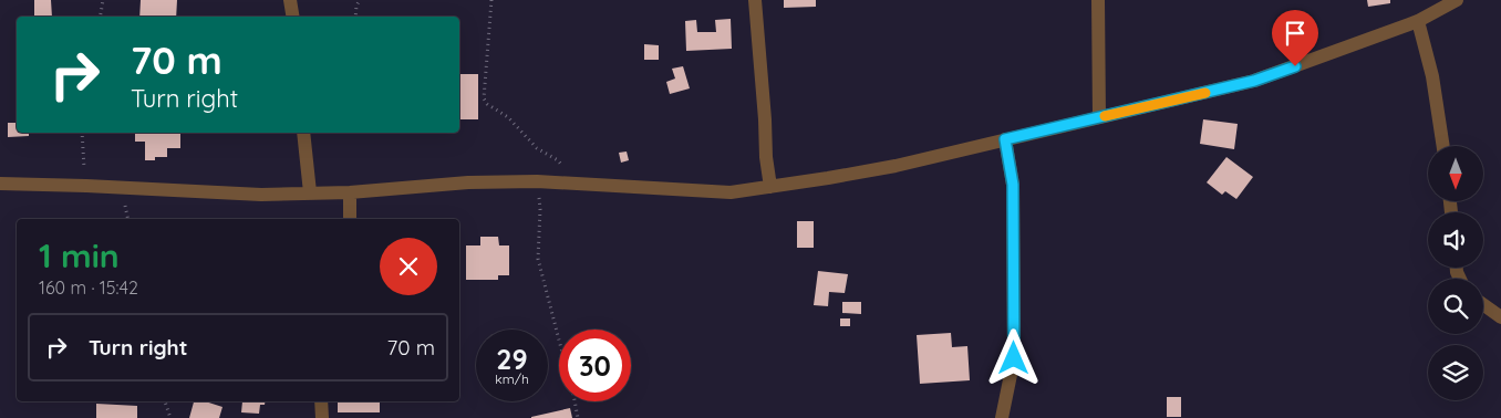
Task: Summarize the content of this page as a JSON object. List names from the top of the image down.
{
  "north": "bottom",
  "page": {
    "turn": ["70 m", "Turn right"],
    "heading": ["1 min", "160 m · 15:42"],
    "list": [
      {
        "name": "Turn right",
        "value": "70 m"
      }
    ],
    "speed": "29 km/h",
    "limit": "30"
  }
}
